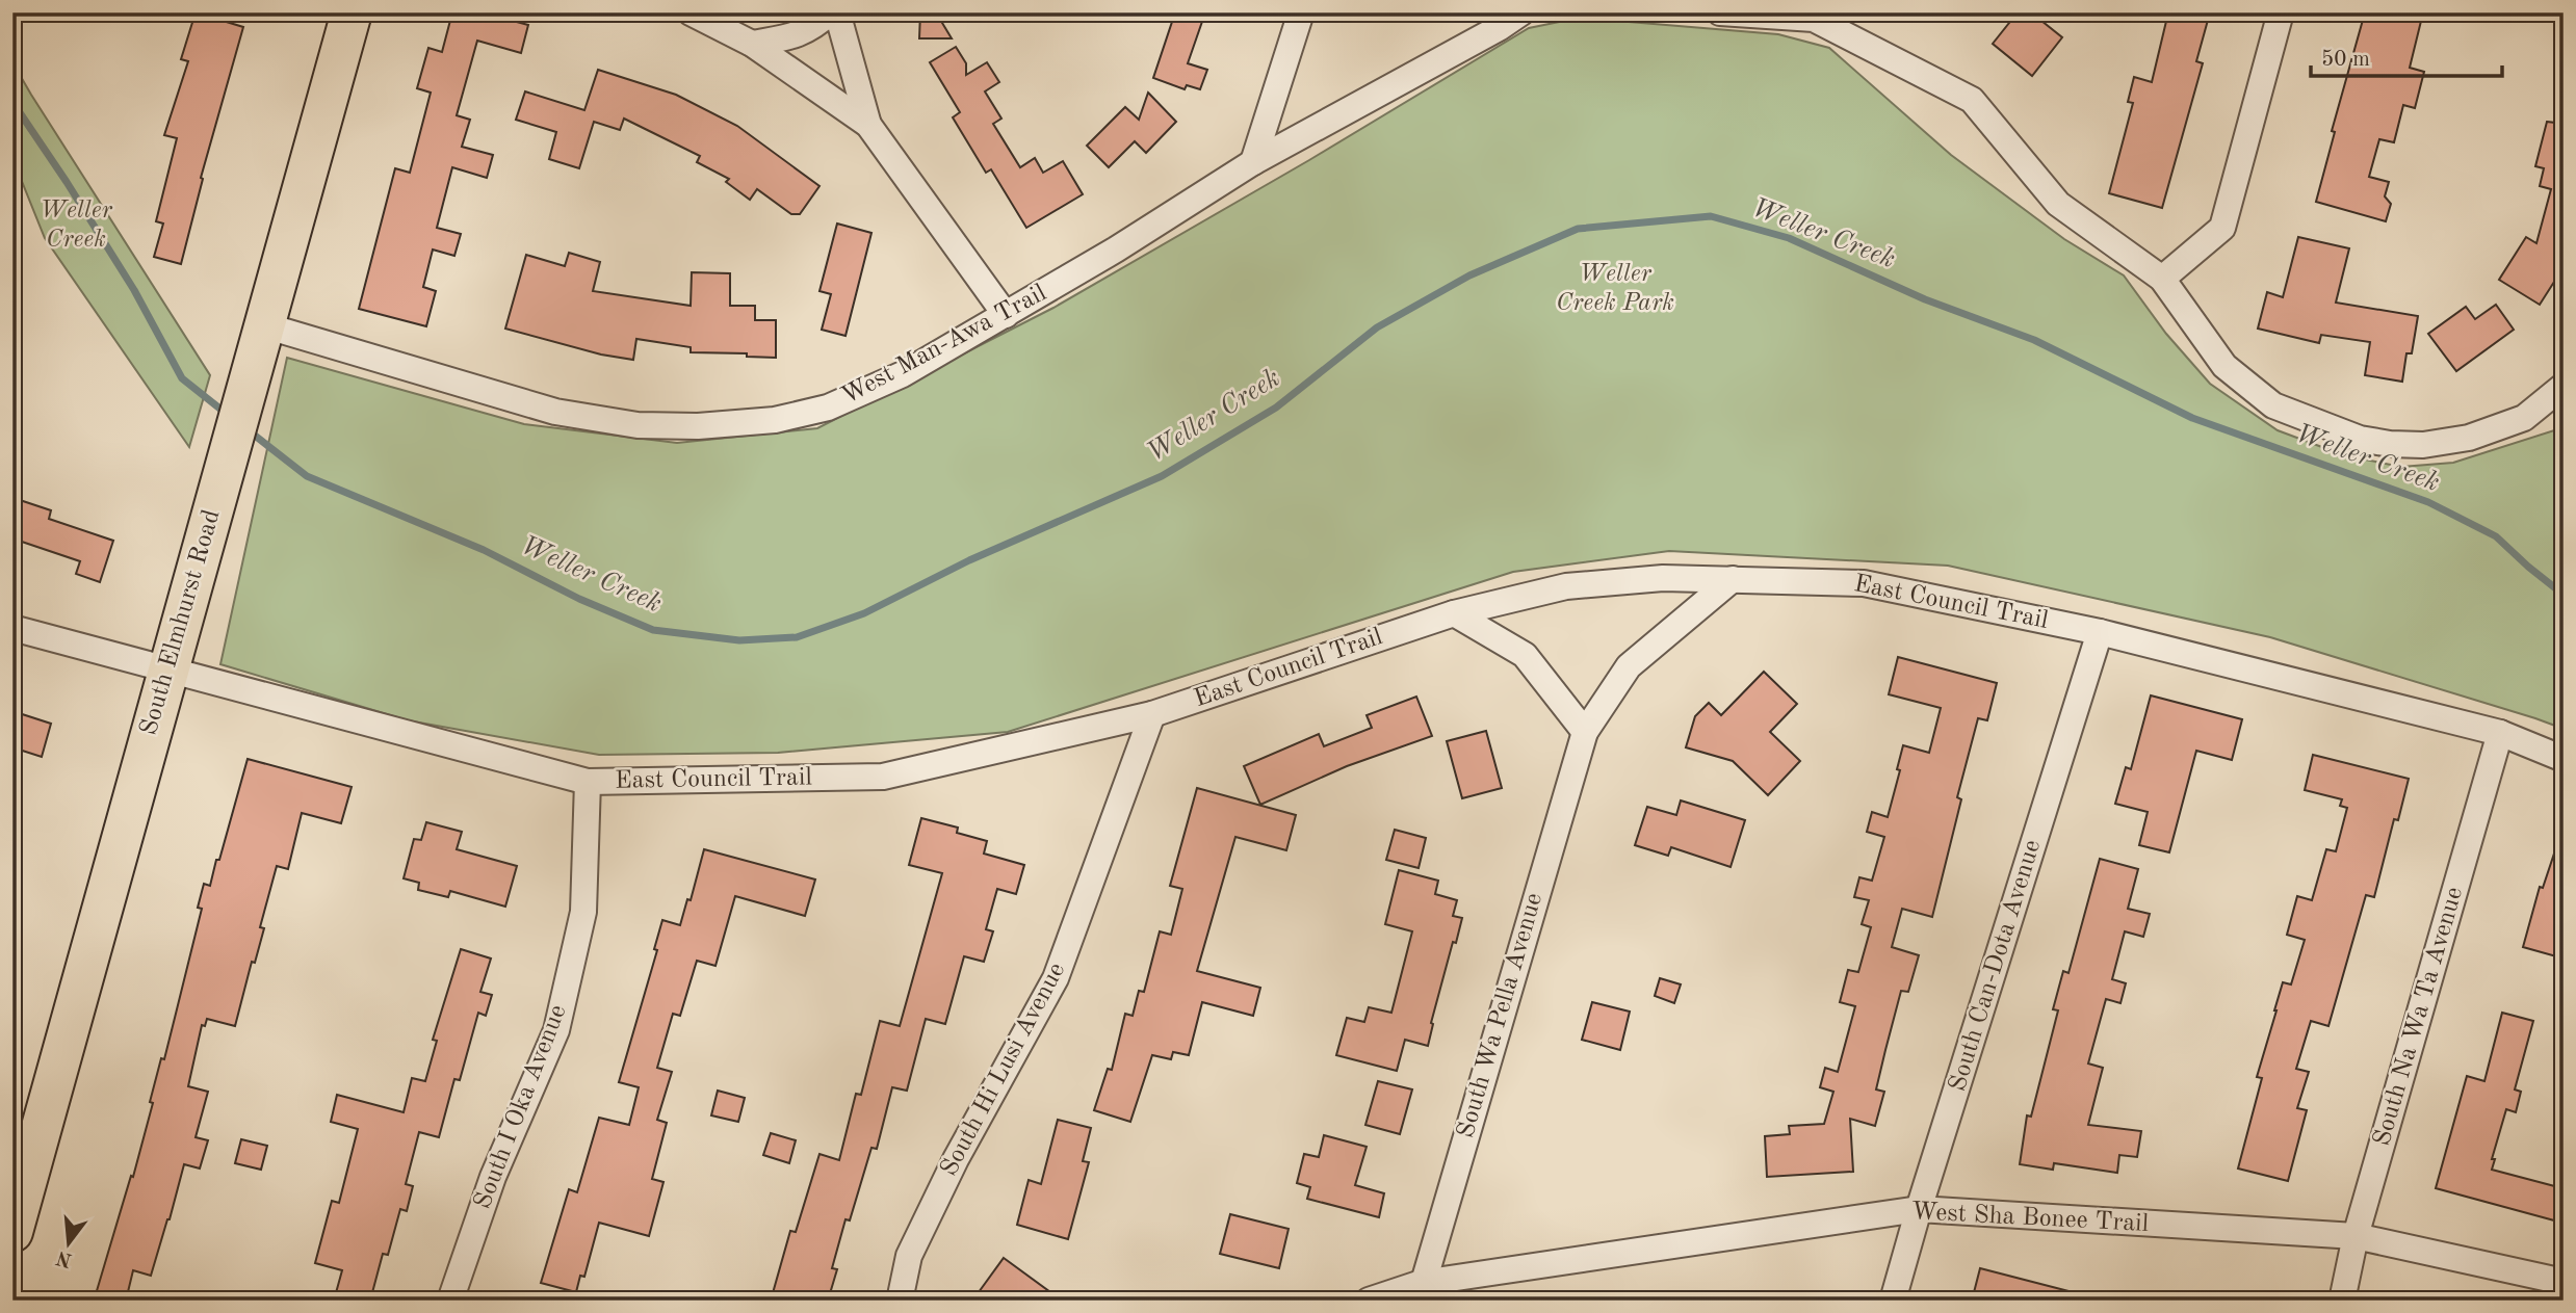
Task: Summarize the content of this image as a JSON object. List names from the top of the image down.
{
  "streets": {
    "main road": ["South Elmhurst Road"],
    "street": [
      "West Man-Awa Trail",
      "East Council Trail",
      "South Can-Dota Avenue",
      "South Wa Pella Avenue",
      "South Na Wa Ta Avenue",
      "South Hi Lusi Avenue",
      "South I Oka Avenue",
      "West Sha Bonee Trail"
    ]
  },
  "crossings": [
    ["West Man-Awa Trail", "South Elmhurst Road"],
    ["East Council Trail", "South Elmhurst Road"],
    ["East Council Trail", "South Can-Dota Avenue"],
    ["East Council Trail", "South Wa Pella Avenue"],
    ["East Council Trail", "South Na Wa Ta Avenue"],
    ["East Council Trail", "South Hi Lusi Avenue"],
    ["East Council Trail", "South I Oka Avenue"],
    ["South Can-Dota Avenue", "West Sha Bonee Trail"],
    ["South Wa Pella Avenue", "West Sha Bonee Trail"],
    ["South Na Wa Ta Avenue", "West Sha Bonee Trail"]
  ],
  "water": ["Weller Creek"],
  "parks": ["Weller Creek", "Weller Creek Park"],
  "scale_bar": "50 m",
  "north": "bottom"
}
